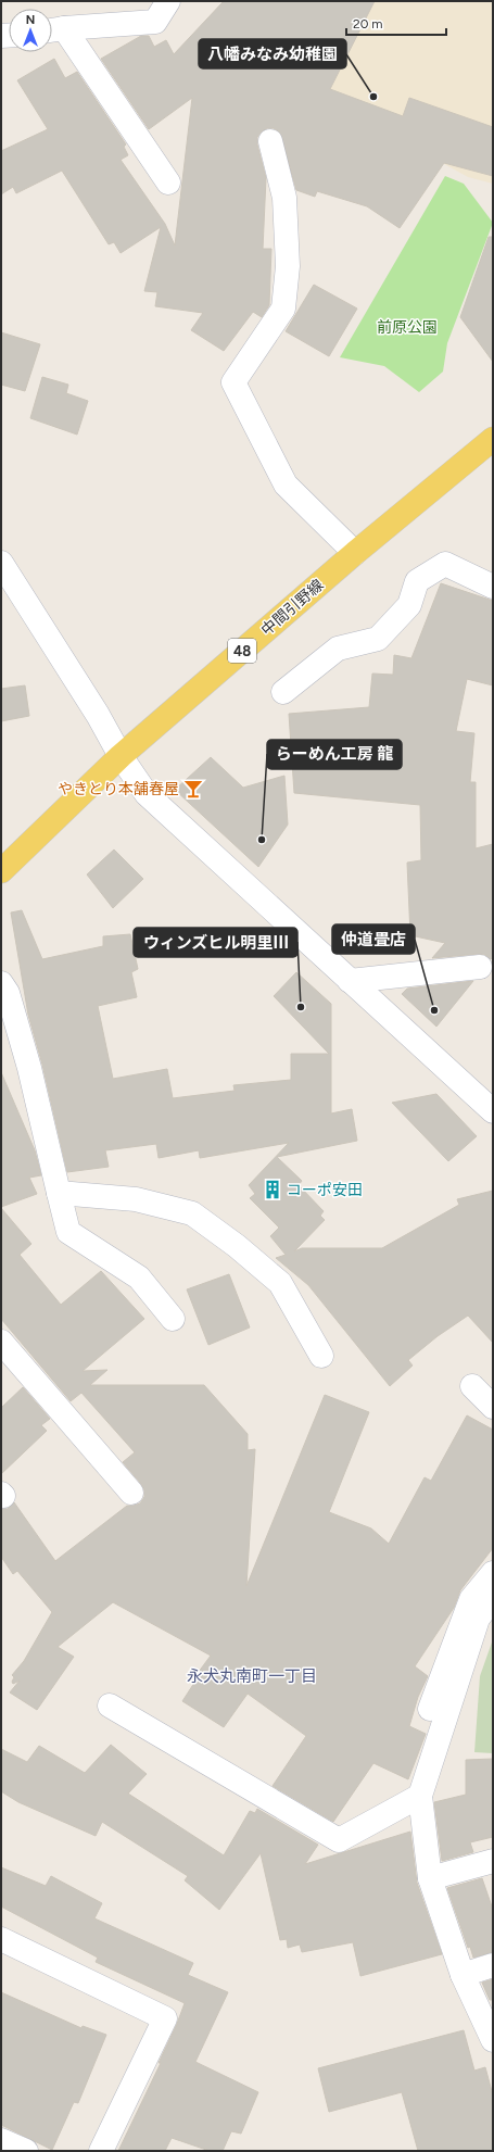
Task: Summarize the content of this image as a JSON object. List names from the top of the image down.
{
  "streets": {
    "main road": ["中間引野線", "48"]
  },
  "districts": ["永犬丸南町一丁目"],
  "parks": ["前原公園"],
  "places": {
    "other": [
      "八幡みなみ幼稚園",
      "らーめん工房 龍",
      "ウィンズヒル明里Ⅲ",
      "仲道畳店"
    ],
    "bar": ["やきとり本舗春屋"],
    "building": ["コーポ安田"]
  },
  "scale_bar": "20 m",
  "north": "top"
}
